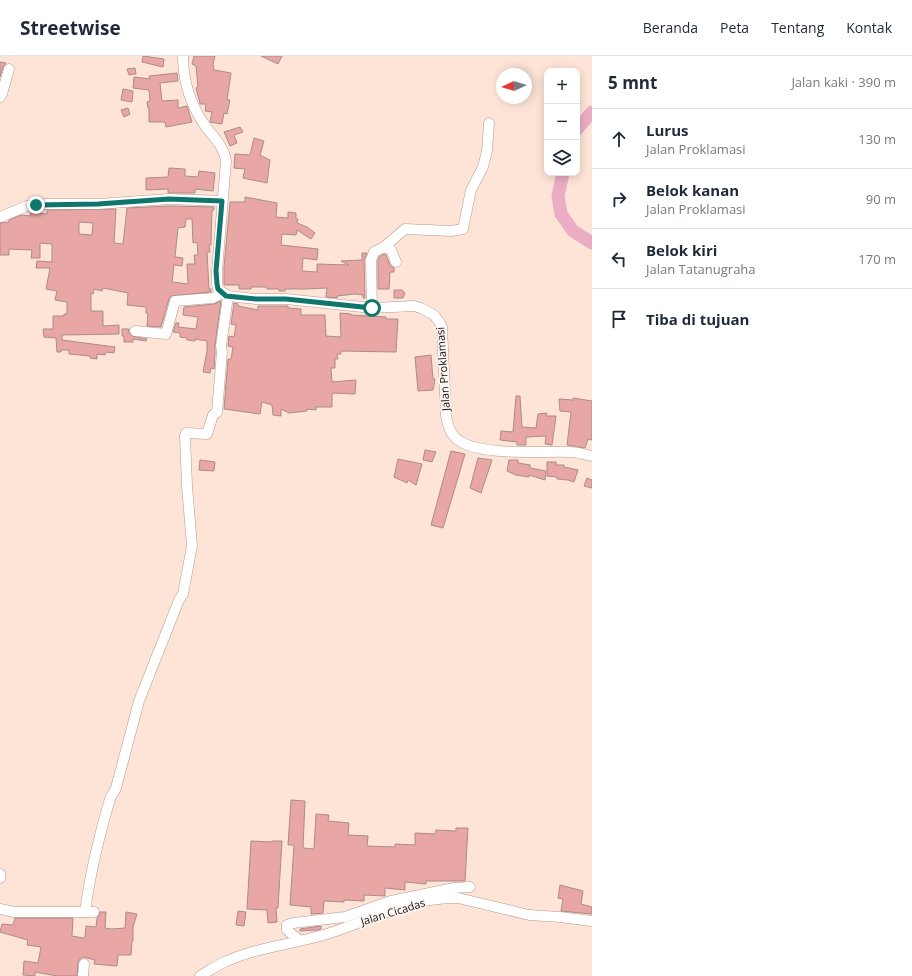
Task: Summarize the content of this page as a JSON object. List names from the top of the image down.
{
  "streets": {
    "street": ["Jalan Proklamasi", "Jalan Cicadas"]
  },
  "north": "left",
  "page": {
    "header": "Streetwise",
    "nav": [
      "Beranda",
      "Peta",
      "Tentang",
      "Kontak"
    ],
    "heading": ["5 mnt", "Jalan kaki · 390 m"],
    "map_buttons": ["+", "−"],
    "list": [
      ["Lurus", "Jalan Proklamasi", "130 m"],
      ["Belok kanan", "Jalan Proklamasi", "90 m"],
      ["Belok kiri", "Jalan Tatanugraha", "170 m"],
      "Tiba di tujuan"
    ]
  }
}
